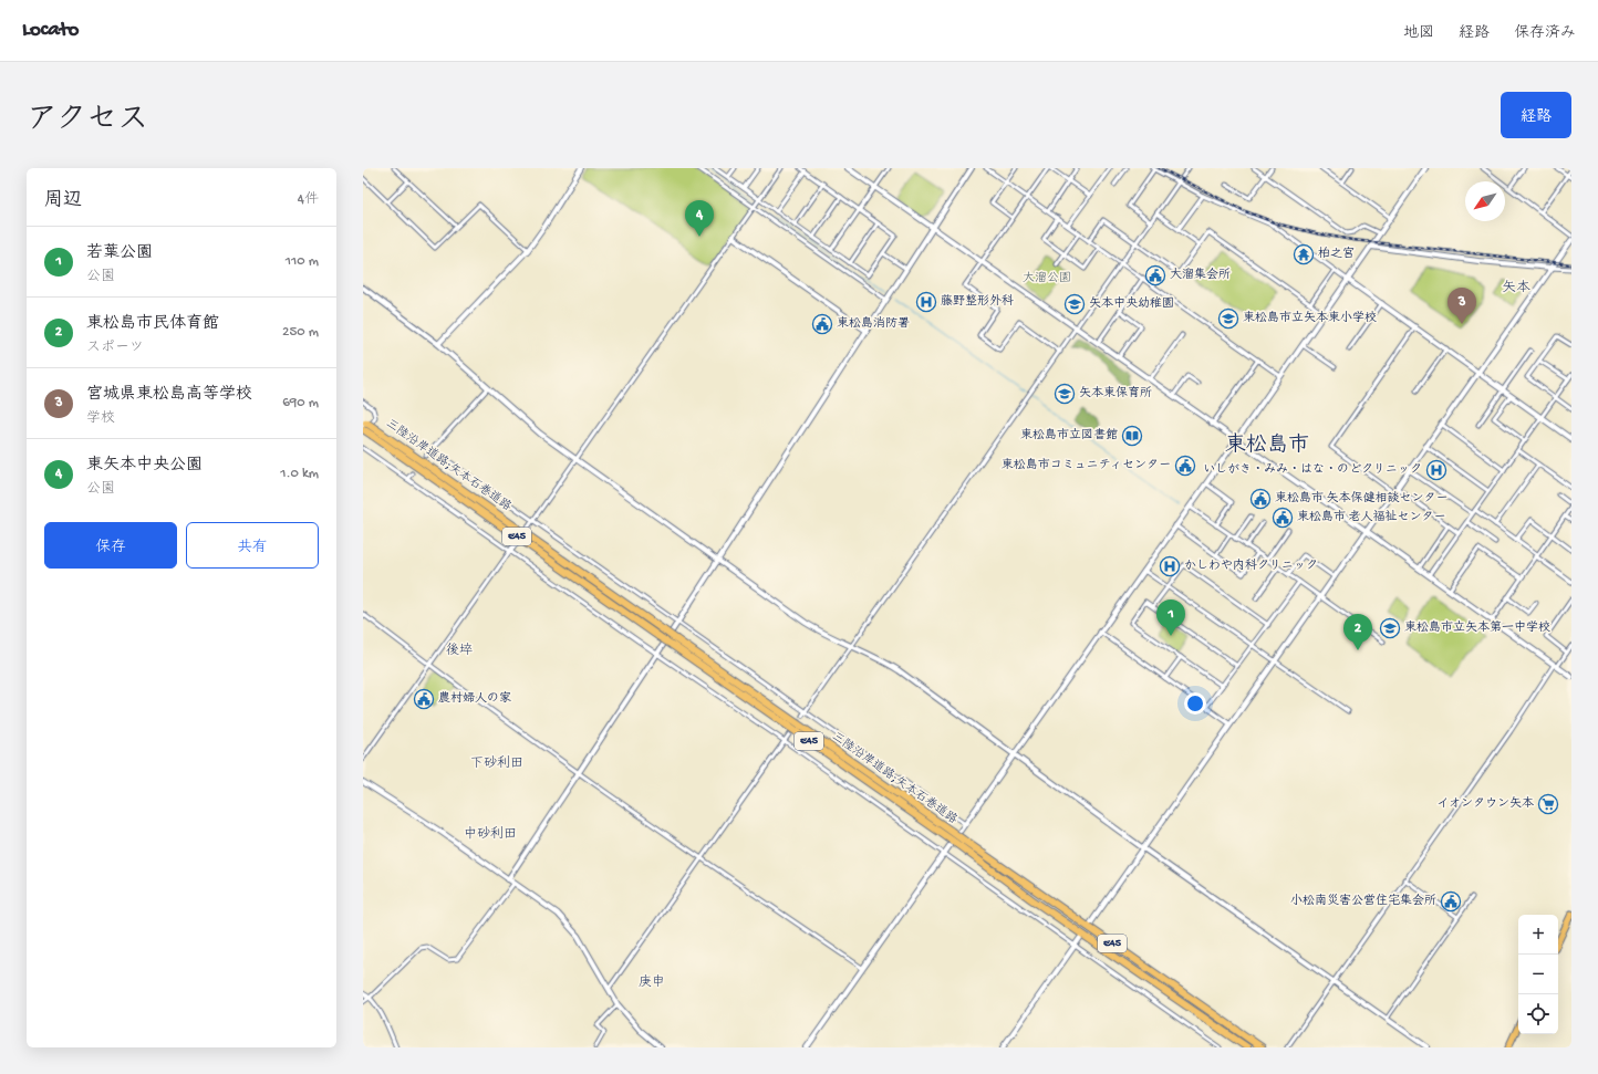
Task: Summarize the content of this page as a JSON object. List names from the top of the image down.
{
  "streets": {
    "highway": ["三陸沿岸道路;矢本石巻道路", "E45"]
  },
  "districts": [
    "矢本",
    "東松島市",
    "後埣",
    "下砂利田",
    "中砂利田",
    "庚申"
  ],
  "parks": ["大溜公園"],
  "places": {
    "temple": ["柏之宮"],
    "public building": [
      "大溜集会所",
      "東松島消防署",
      "東松島市コミュニティセンター",
      "東松島市 矢本保健相談センター",
      "東松島市 老人福祉センター",
      "農村婦人の家",
      "小松南災害公営住宅集会所"
    ],
    "hospital": ["藤野整形外科", "いしがき・みみ・はな・のどクリニック", "かしわや内科クリニック"],
    "school or university": [
      "矢本中央幼稚園",
      "東松島市立矢本東小学校",
      "矢本東保育所",
      "東松島市立矢本第一中学校"
    ],
    "library": ["東松島市立図書館"],
    "supermarket": ["イオンタウン矢本"]
  },
  "north": "bottom left",
  "page": {
    "header": "Locato",
    "nav": ["地図", "経路", "保存済み"],
    "title": "アクセス",
    "buttons": [
      "経路",
      ["保存", "共有"]
    ],
    "heading": ["周辺", "4件"],
    "pins": [
      "4",
      "3",
      "1",
      "2"
    ],
    "list": [
      {
        "mark": "1",
        "name": "若葉公園",
        "note": "公園",
        "value": "110 m"
      },
      {
        "mark": "2",
        "name": "東松島市民体育館",
        "note": "スポーツ",
        "value": "250 m"
      },
      {
        "mark": "3",
        "name": "宮城県東松島高等学校",
        "note": "学校",
        "value": "690 m"
      },
      {
        "mark": "4",
        "name": "東矢本中央公園",
        "note": "公園",
        "value": "1.0 km"
      }
    ],
    "map_buttons": ["+", "−"]
  }
}
